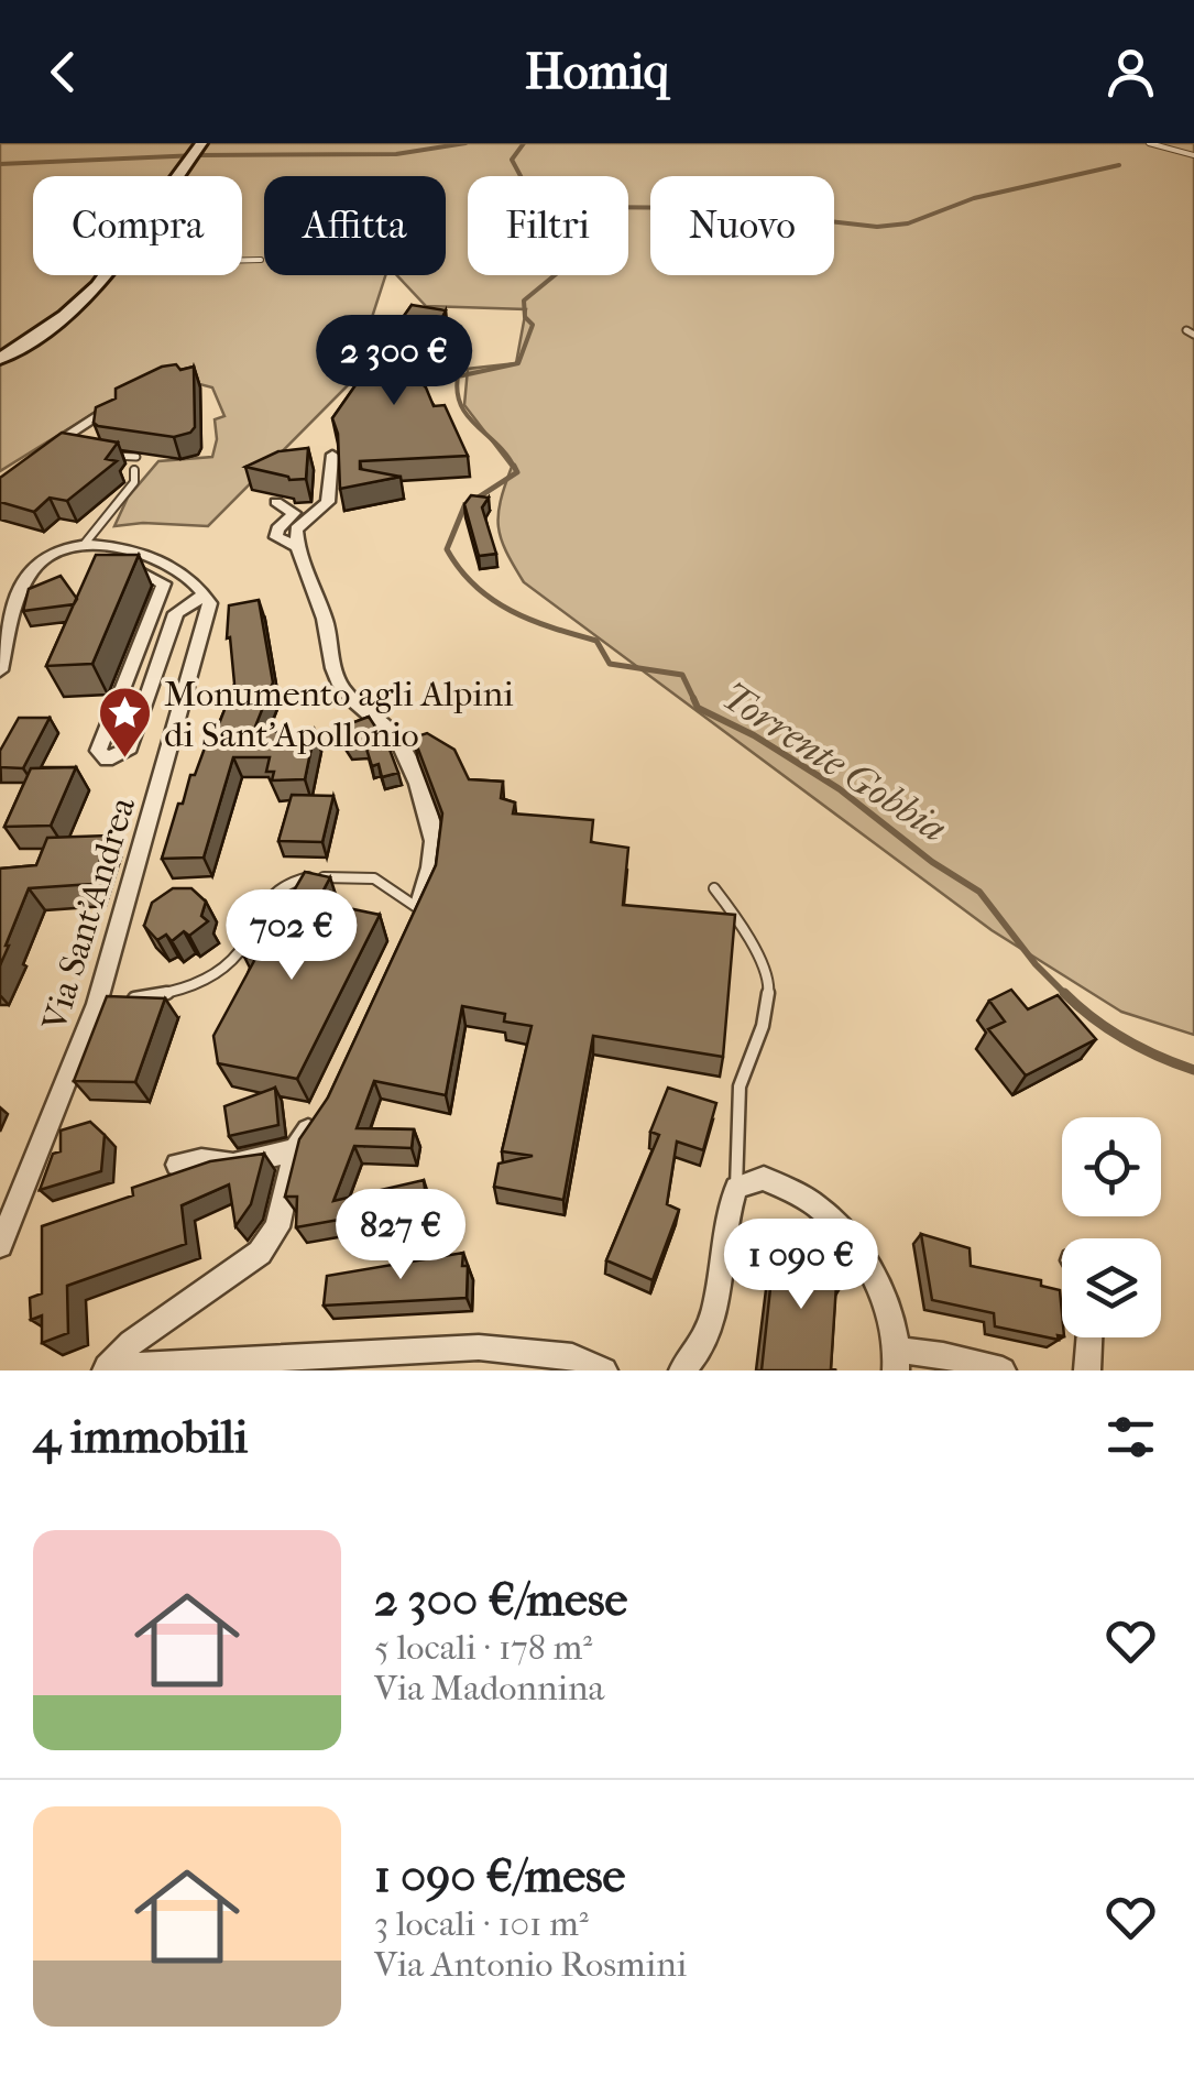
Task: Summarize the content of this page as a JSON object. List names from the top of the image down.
{
  "streets": {
    "street": ["Via Sant'Andrea"]
  },
  "water": ["Torrente Gobbia"],
  "places": {
    "place": ["Monumento agli Alpini di Sant'Apollonio"]
  },
  "page": {
    "header": "Homiq",
    "chip": [
      "Compra",
      "Affitta",
      "Filtri",
      "Nuovo"
    ],
    "price": [
      "2 300 €",
      "702 €",
      "827 €",
      "1 090 €"
    ],
    "heading": "4 immobili",
    "list": [
      {
        "name": "2 300 €/mese",
        "note": "5 locali · 178 m² · Via Madonnina"
      },
      {
        "name": "1 090 €/mese",
        "note": "3 locali · 101 m² · Via Antonio Rosmini"
      }
    ]
  }
}
